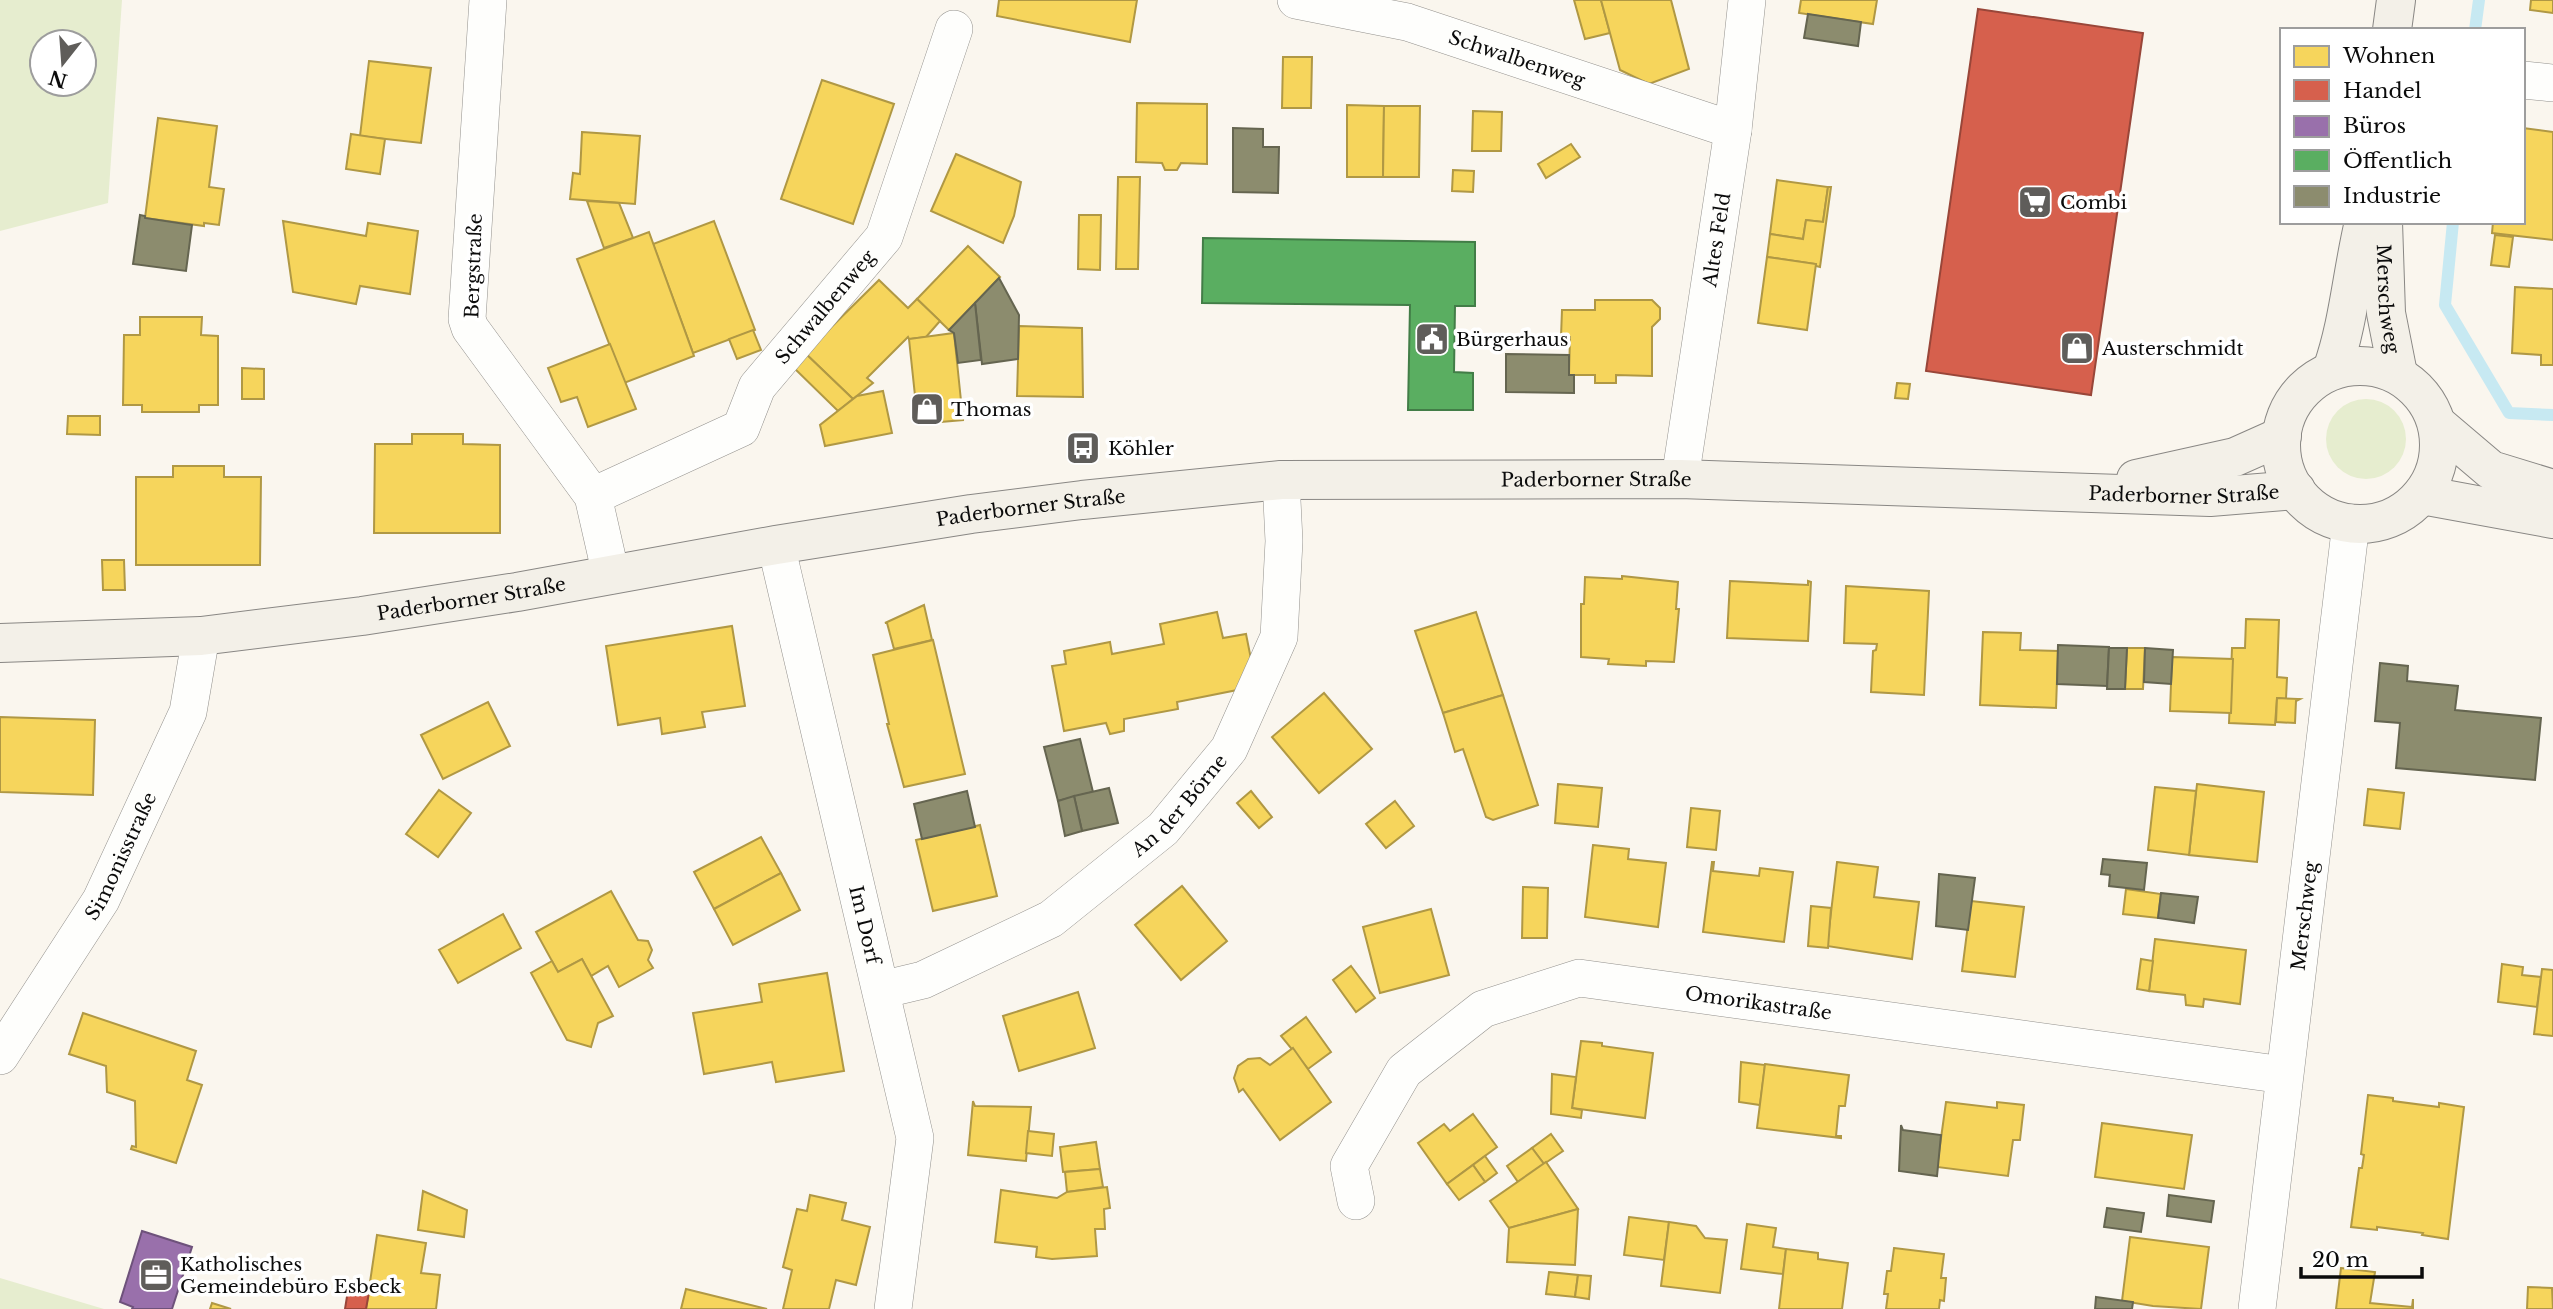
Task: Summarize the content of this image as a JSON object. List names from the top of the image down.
{
  "streets": {
    "main road": ["Merschweg", "Paderborner Straße"],
    "street": [
      "Schwalbenweg",
      "Altes Feld",
      "Bergstraße",
      "An der Börne",
      "Simonisstraße",
      "Im Dorf",
      "Omorikastraße"
    ]
  },
  "crossings": [
    ["Schwalbenweg", "Altes Feld"],
    ["Schwalbenweg", "Bergstraße"],
    ["Altes Feld", "Paderborner Straße"],
    ["Bergstraße", "Paderborner Straße"],
    ["Merschweg", "Paderborner Straße"],
    ["Merschweg", "Omorikastraße"],
    ["Paderborner Straße", "An der Börne"],
    ["Paderborner Straße", "Simonisstraße"],
    ["Paderborner Straße", "Im Dorf"],
    ["An der Börne", "Im Dorf"]
  ],
  "places": {
    "supermarket": ["Combi"],
    "public building": ["Bürgerhaus"],
    "shop": ["Austerschmidt", "Thomas"],
    "bus stop": ["Köhler"],
    "office": ["Katholisches Gemeindebüro Esbeck"]
  },
  "legend": [
    "Wohnen",
    "Handel",
    "Büros",
    "Öffentlich",
    "Industrie"
  ],
  "scale_bar": "20 m",
  "north": "bottom"
}
